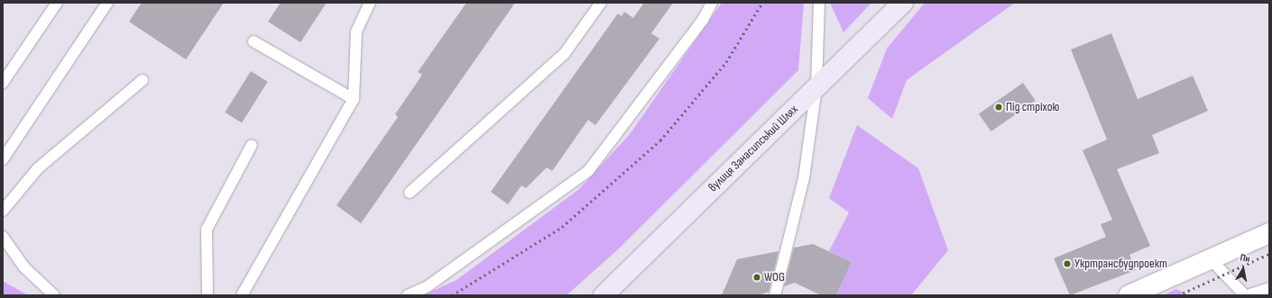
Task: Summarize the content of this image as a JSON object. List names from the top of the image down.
{
  "streets": {
    "main road": ["вулиця Занасипський Шлях"]
  },
  "places": ["Під стріхою", "Укртрансбудпроект", "WOG"],
  "north": "top"
}
